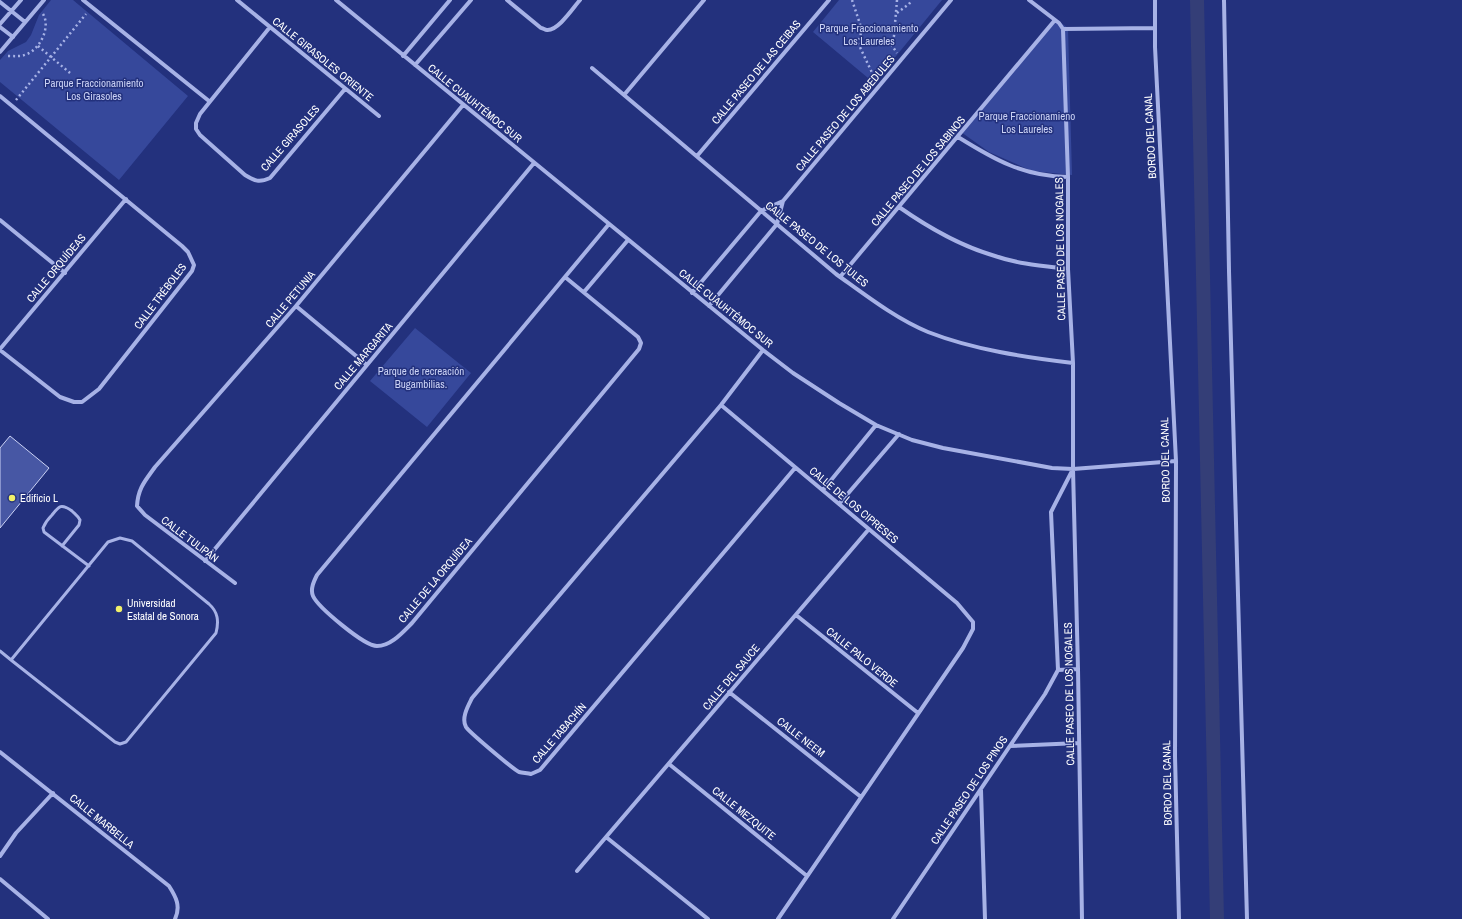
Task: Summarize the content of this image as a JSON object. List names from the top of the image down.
{
  "streets": {
    "street": [
      "CALLE GIRASOLES ORIENTE",
      "CALLE PASEO DE LAS CEIBAS",
      "CALLE CUAUHTÉMOC SUR",
      "CALLE PASEO DE LOS ABEDULES",
      "BORDO DEL CANAL",
      "CALLE GIRASOLES",
      "CALLE PASEO DE LOS SABINOS",
      "CALLE PASEO DE LOS TULES",
      "CALLE PASEO DE LOS NOGALES",
      "CALLE ORQUÍDEAS",
      "CALLE TRÉBOLES",
      "CALLE PETUNIA",
      "CALLE MARGARITA",
      "CALLE DE LOS CIPRESES",
      "CALLE TULIPÁN",
      "CALLE DE LA ORQUÍDEA",
      "CALLE PALO VERDE",
      "CALLE DEL SAUCE",
      "CALLE TABACHÍN",
      "CALLE NEEM",
      "CALLE PASEO DE LOS PINOS",
      "CALLE MEZQUITE",
      "CALLE MARBELLA"
    ]
  },
  "crossings": [
    ["CALLE GIRASOLES ORIENTE", "CALLE GIRASOLES"],
    ["CALLE PASEO DE LAS CEIBAS", "CALLE PASEO DE LOS TULES"],
    ["CALLE CUAUHTÉMOC SUR", "CALLE PASEO DE LOS ABEDULES"],
    ["CALLE CUAUHTÉMOC SUR", "BORDO DEL CANAL"],
    ["CALLE CUAUHTÉMOC SUR", "CALLE PASEO DE LOS NOGALES"],
    ["CALLE CUAUHTÉMOC SUR", "CALLE PETUNIA"],
    ["CALLE CUAUHTÉMOC SUR", "CALLE MARGARITA"],
    ["CALLE CUAUHTÉMOC SUR", "CALLE DE LA ORQUÍDEA"],
    ["CALLE CUAUHTÉMOC SUR", "CALLE TABACHÍN"],
    ["CALLE PASEO DE LOS ABEDULES", "CALLE PASEO DE LOS TULES"],
    ["CALLE PASEO DE LOS SABINOS", "CALLE PASEO DE LOS TULES"],
    ["CALLE PASEO DE LOS TULES", "CALLE PASEO DE LOS NOGALES"],
    ["CALLE PASEO DE LOS NOGALES", "CALLE PASEO DE LOS PINOS"],
    ["CALLE ORQUÍDEAS", "CALLE TRÉBOLES"],
    ["CALLE PETUNIA", "CALLE TULIPÁN"],
    ["CALLE MARGARITA", "CALLE TULIPÁN"],
    ["CALLE DE LOS CIPRESES", "CALLE PALO VERDE"],
    ["CALLE DE LOS CIPRESES", "CALLE DEL SAUCE"],
    ["CALLE DE LOS CIPRESES", "CALLE TABACHÍN"],
    ["CALLE PALO VERDE", "CALLE DEL SAUCE"],
    ["CALLE DEL SAUCE", "CALLE NEEM"],
    ["CALLE DEL SAUCE", "CALLE MEZQUITE"]
  ],
  "parks": [
    "Parque Fraccionamiento Los Laureles",
    "Parque Fraccionamiento Los Girasoles",
    "Parque Fraccionamieno Los Laureles",
    "Parque de recreación Bugambilias."
  ],
  "places": ["Edificio L", "Universidad Estatal de Sonora"]
}
